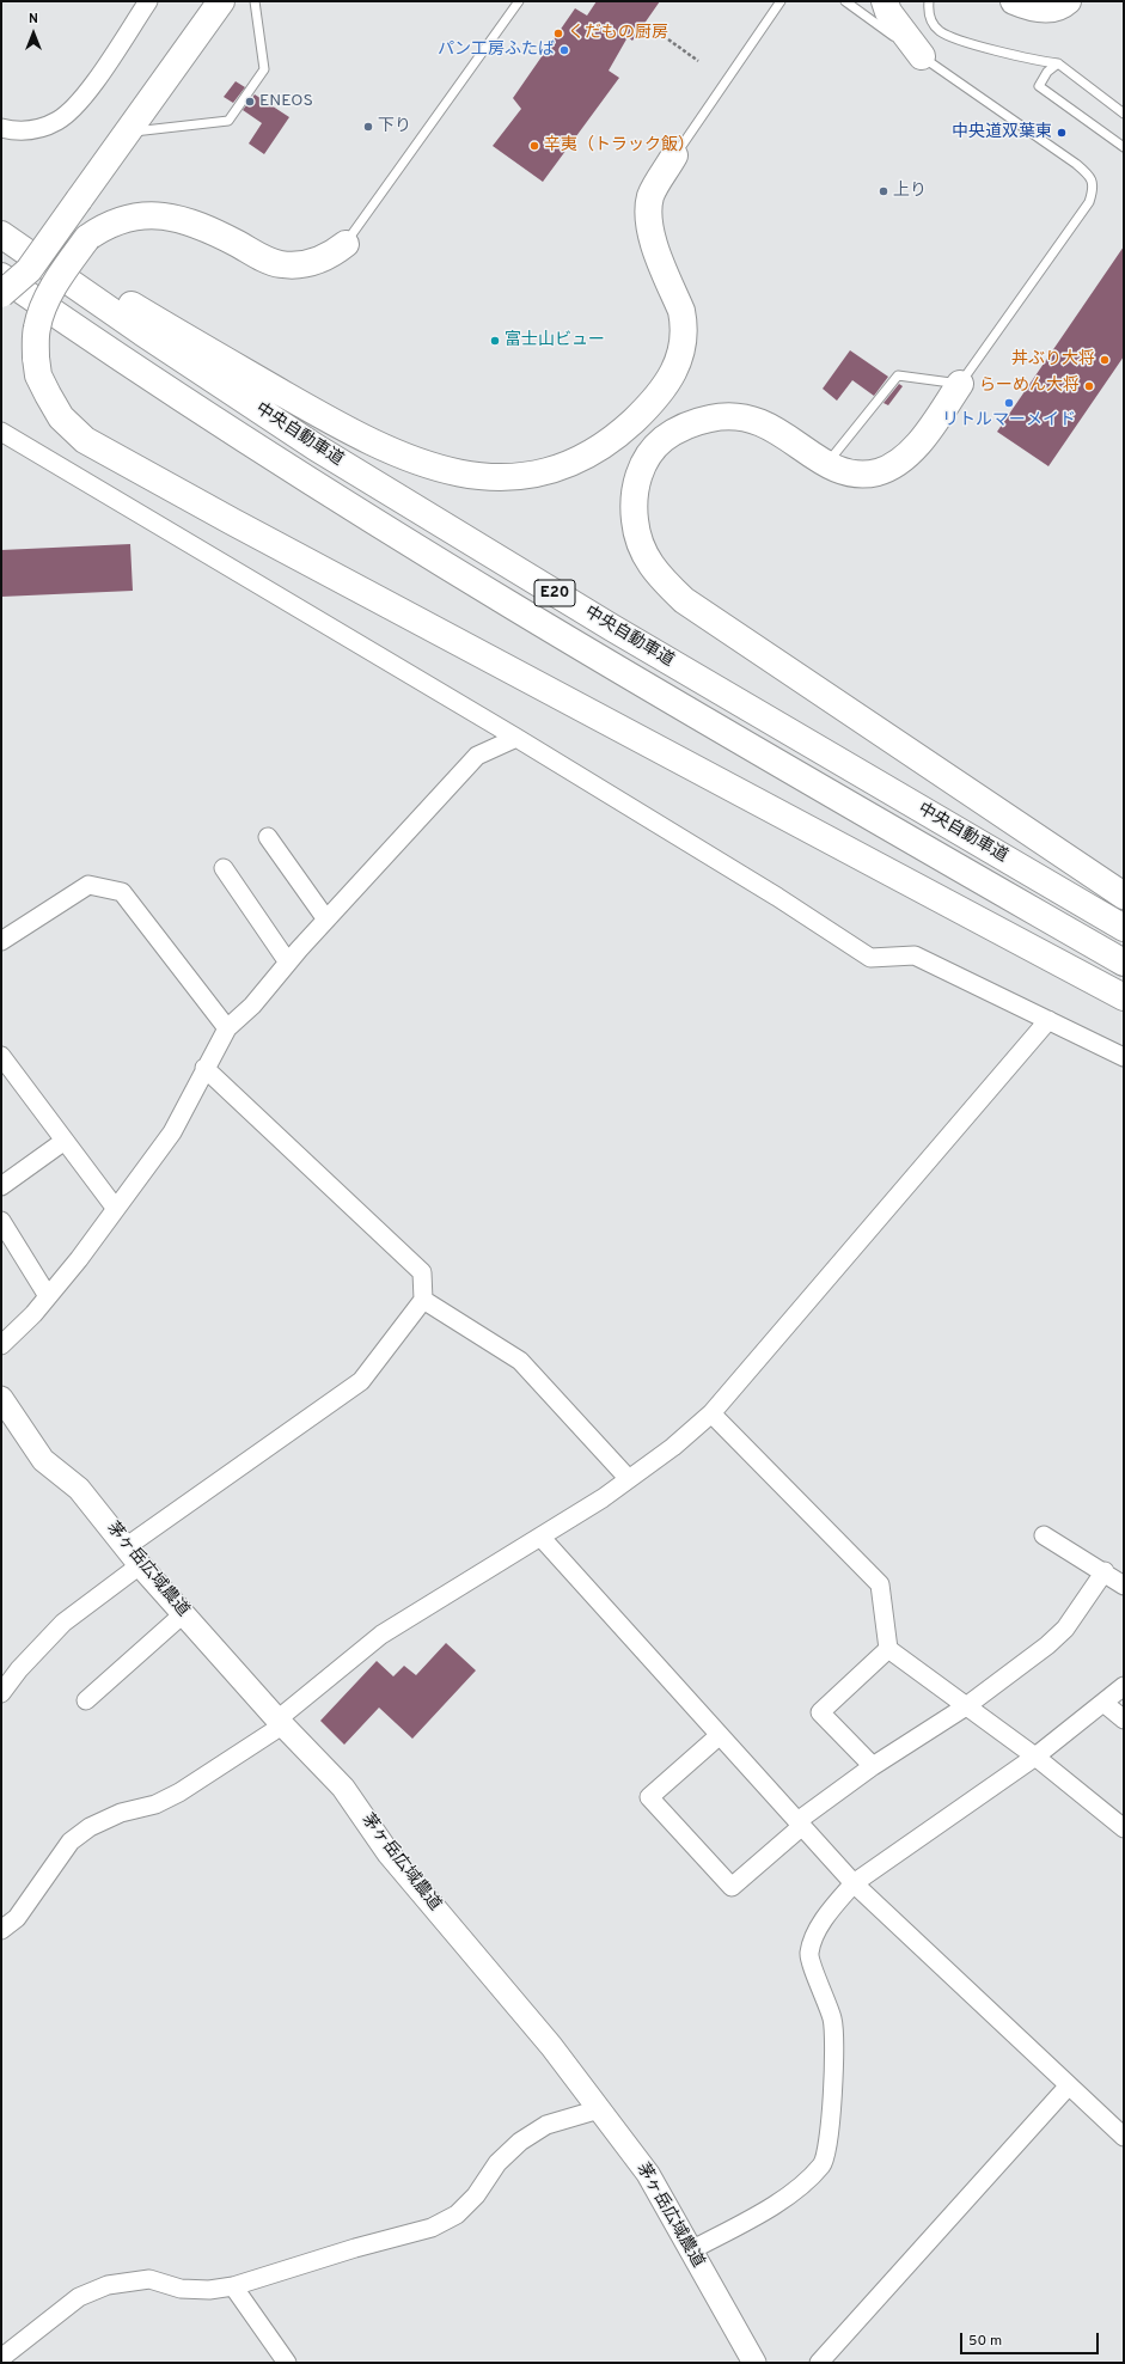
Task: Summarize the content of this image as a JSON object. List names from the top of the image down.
{
  "streets": {
    "highway": ["中央自動車道", "E20"],
    "street": ["茅ヶ岳広域農道"]
  },
  "places": [
    "くだもの厨房",
    "パン工房ふたば",
    "ENEOS",
    "下り",
    "中央道双葉東",
    "辛夷（トラック飯）",
    "上り",
    "富士山ビュー",
    "丼ぶり大将",
    "らーめん大将",
    "リトルマーメイド"
  ],
  "scale_bar": "50 m",
  "north": "top"
}
